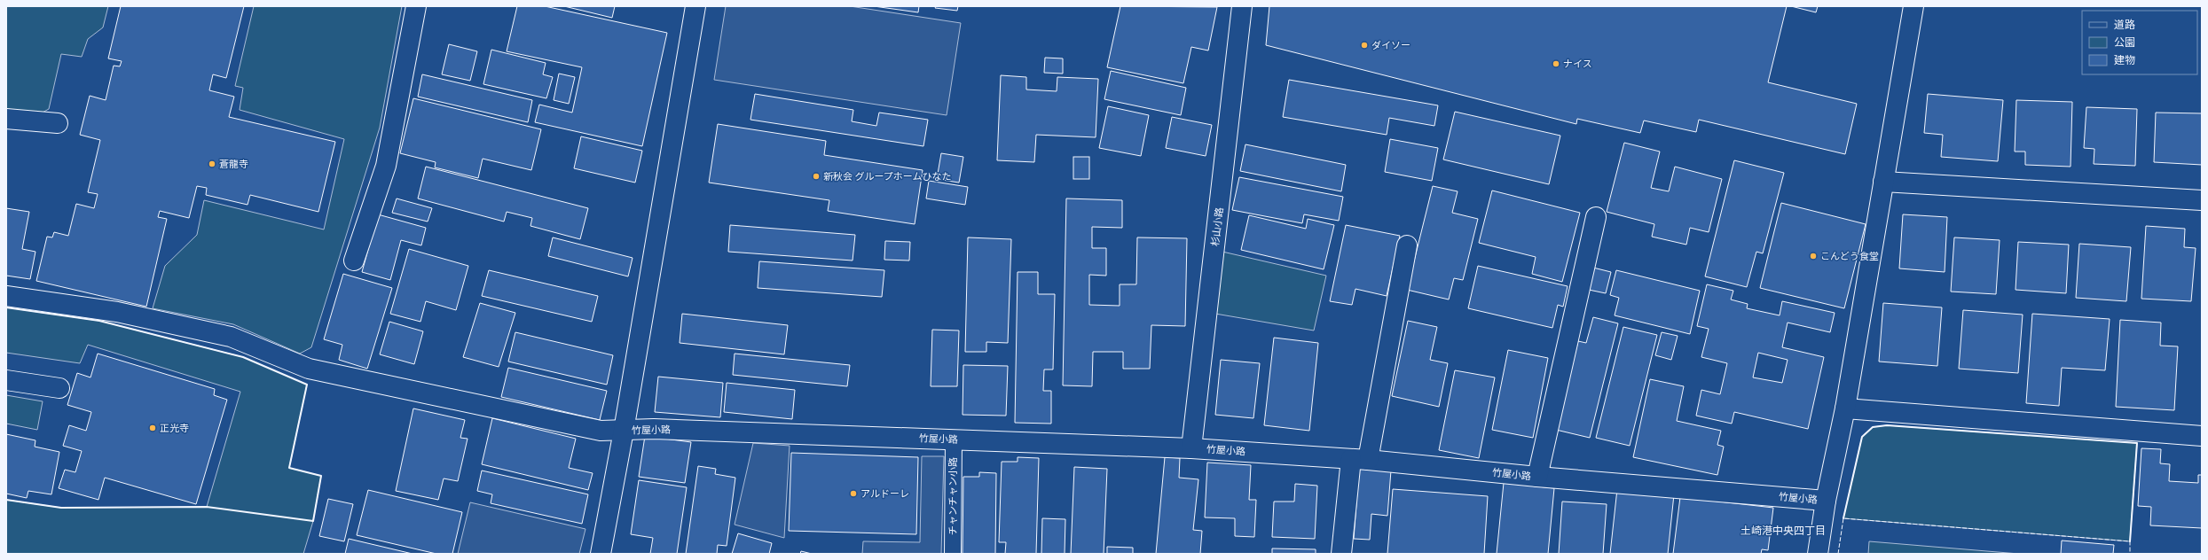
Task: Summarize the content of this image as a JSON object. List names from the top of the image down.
{
  "streets": {
    "street": ["杉山小路", "竹屋小路"],
    "lane": ["チャンチャン小路"]
  },
  "crossings": [
    ["杉山小路", "竹屋小路"],
    ["竹屋小路", "チャンチャン小路"]
  ],
  "districts": ["土崎港中央四丁目"],
  "places": [
    "ダイソー",
    "ナイス",
    "蒼龍寺",
    "新秋会 グループホームひなた",
    "こんどう食堂",
    "正光寺",
    "アルドーレ"
  ],
  "legend": ["道路", "公園", "建物"]
}
